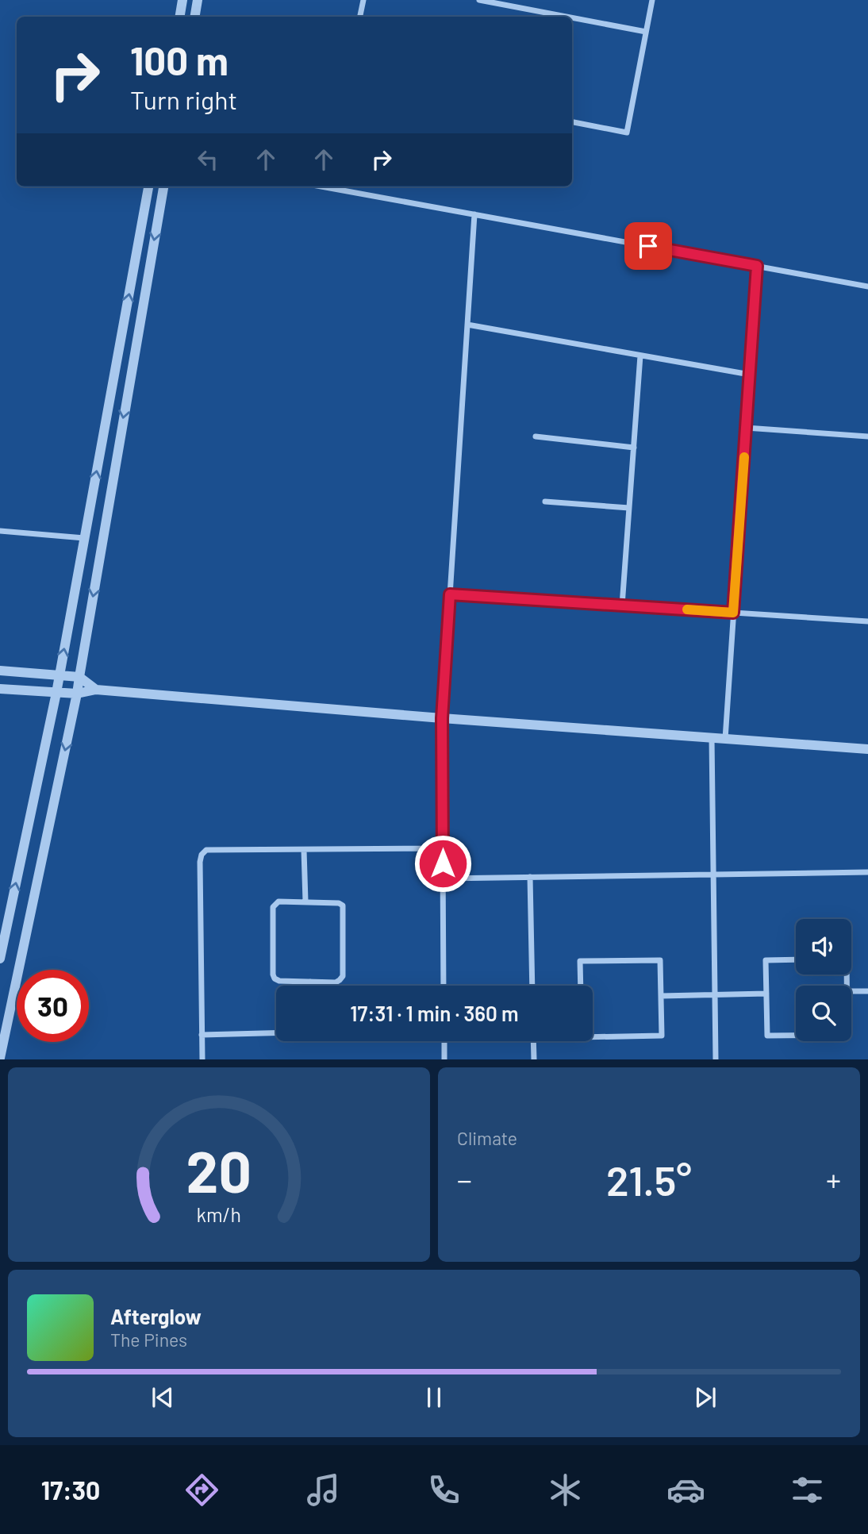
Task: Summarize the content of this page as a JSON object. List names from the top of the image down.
{
  "page": {
    "turn": ["100 m", "Turn right"],
    "limit": "30",
    "trip": "17:31 · 1 min · 360 m",
    "tile": "Climate",
    "heat": ["−", "21.5°", "+"],
    "song": ["Afterglow", "The Pines"],
    "tabs": "17:30",
    "gauge": ["20", "km/h"]
  }
}
